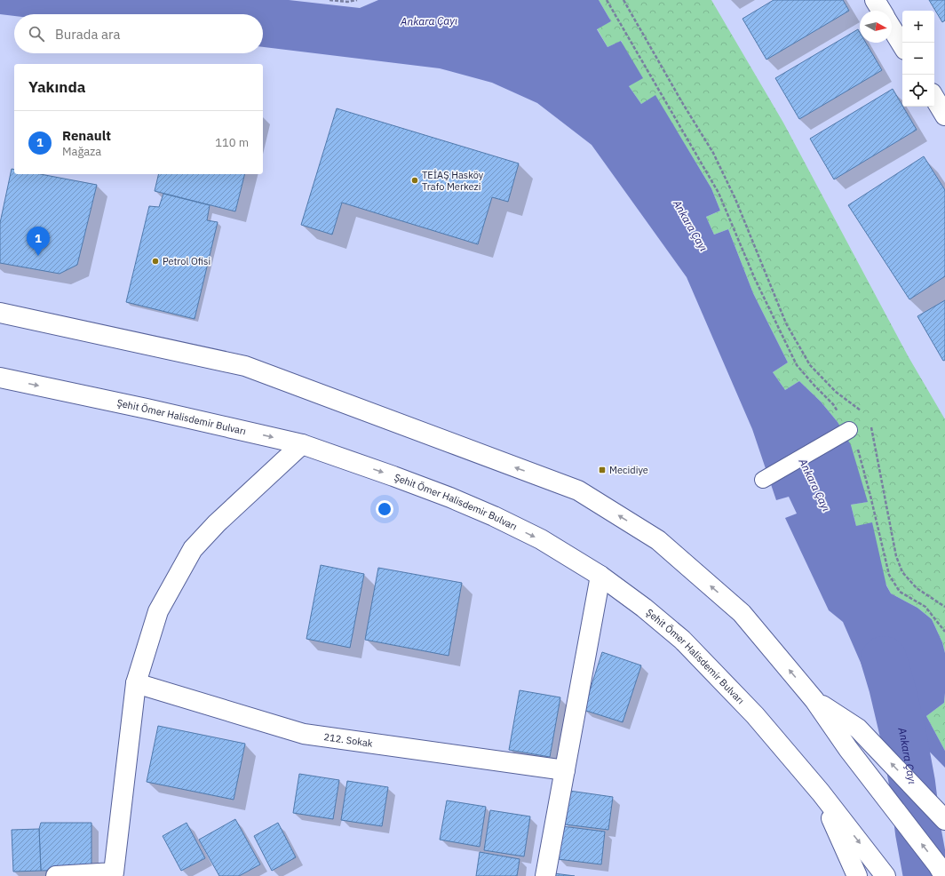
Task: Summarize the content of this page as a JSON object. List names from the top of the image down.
{
  "streets": {
    "main road": ["Şehit Ömer Halisdemir Bulvarı", "212. Sokak"]
  },
  "water": ["Ankara Çayı"],
  "places": {
    "other": ["TEİAŞ Hasköy Trafo Merkezi", "Petrol Ofisi"],
    "transit": ["Mecidiye"]
  },
  "north": "right",
  "page": {
    "map_buttons": ["+", "−"],
    "search": "Burada ara",
    "heading": "Yakında",
    "list": [
      {
        "mark": "1",
        "name": "Renault",
        "note": "Mağaza",
        "value": "110 m"
      }
    ],
    "pins": "1"
  }
}
